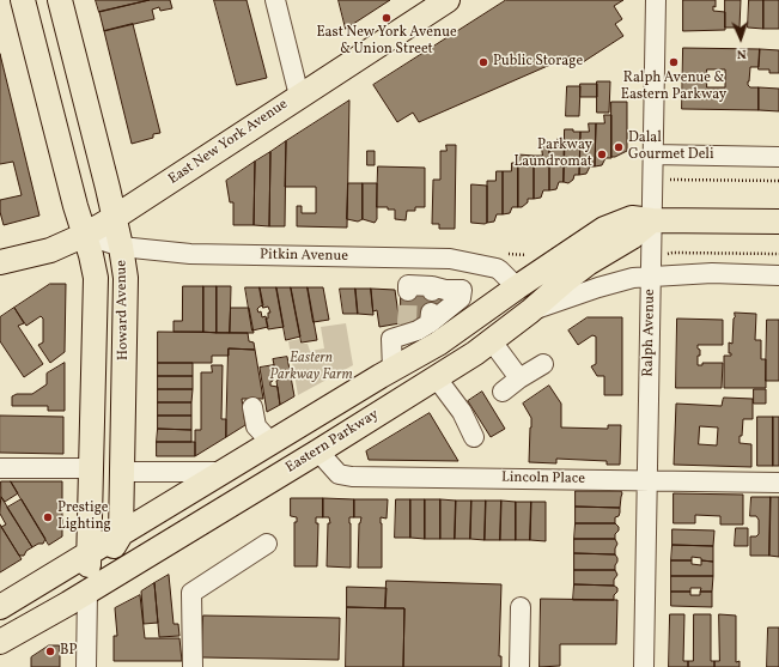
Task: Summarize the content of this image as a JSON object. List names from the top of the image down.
{
  "streets": {
    "main road": ["East New York Avenue", "Howard Avenue", "Eastern Parkway"],
    "street": ["Pitkin Avenue", "Ralph Avenue", "Lincoln Place"]
  },
  "crossings": [
    ["East New York Avenue", "Pitkin Avenue"],
    ["East New York Avenue", "Howard Avenue"],
    ["Pitkin Avenue", "Howard Avenue"],
    ["Howard Avenue", "Eastern Parkway"],
    ["Ralph Avenue", "Eastern Parkway"],
    ["Ralph Avenue", "Lincoln Place"],
    ["Eastern Parkway", "Lincoln Place"]
  ],
  "parks": ["Eastern Parkway Farm"],
  "places": [
    "East New York Avenue & Union Street",
    "Public Storage",
    "Ralph Avenue & Eastern Parkway",
    "Dalal Gourmet Deli",
    "Parkway Laundromat",
    "Prestige Lighting",
    "BP"
  ],
  "north": "bottom"
}
